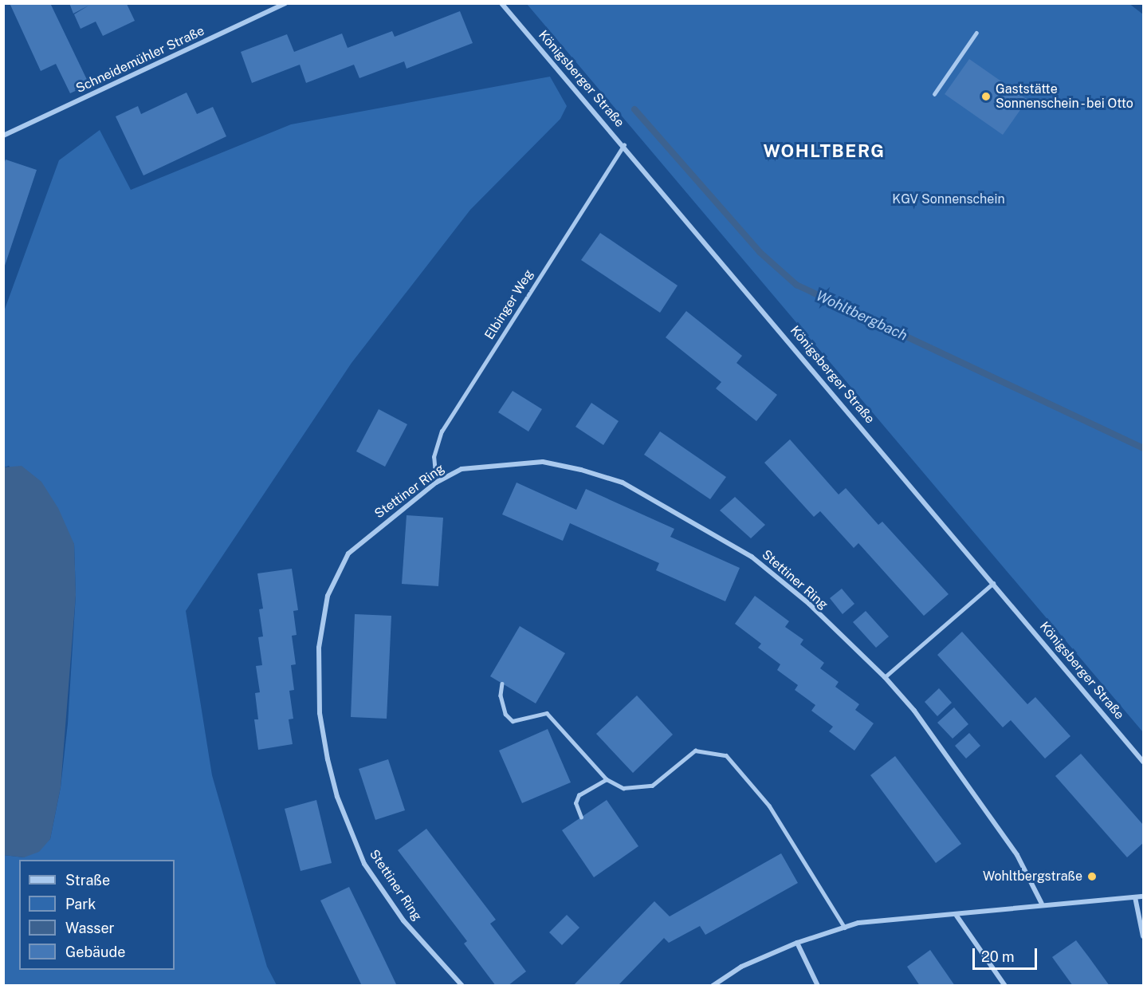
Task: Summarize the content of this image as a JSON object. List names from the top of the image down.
{
  "streets": {
    "street": ["Schneidemühler Straße", "Königsberger Straße", "Stettiner Ring"],
    "lane": ["Elbinger Weg"]
  },
  "crossings": [
    ["Königsberger Straße", "Elbinger Weg"],
    ["Elbinger Weg", "Stettiner Ring"]
  ],
  "districts": ["WOHLTBERG"],
  "water": ["Wohltbergbach"],
  "parks": ["KGV Sonnenschein"],
  "places": ["Gaststätte Sonnenschein - bei Otto", "Wohltbergstraße"],
  "legend": [
    "Straße",
    "Park",
    "Wasser",
    "Gebäude"
  ],
  "scale_bar": "20 m"
}
